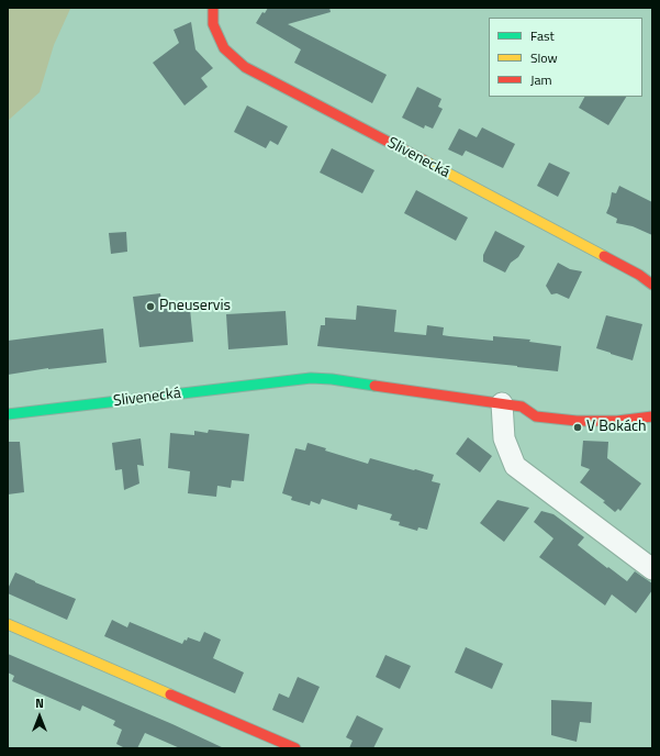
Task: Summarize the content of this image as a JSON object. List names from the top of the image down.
{
  "streets": {
    "street": ["Slivenecká"]
  },
  "places": ["Pneuservis", "V Bokách"],
  "legend": ["Fast", "Slow", "Jam"],
  "north": "top"
}
